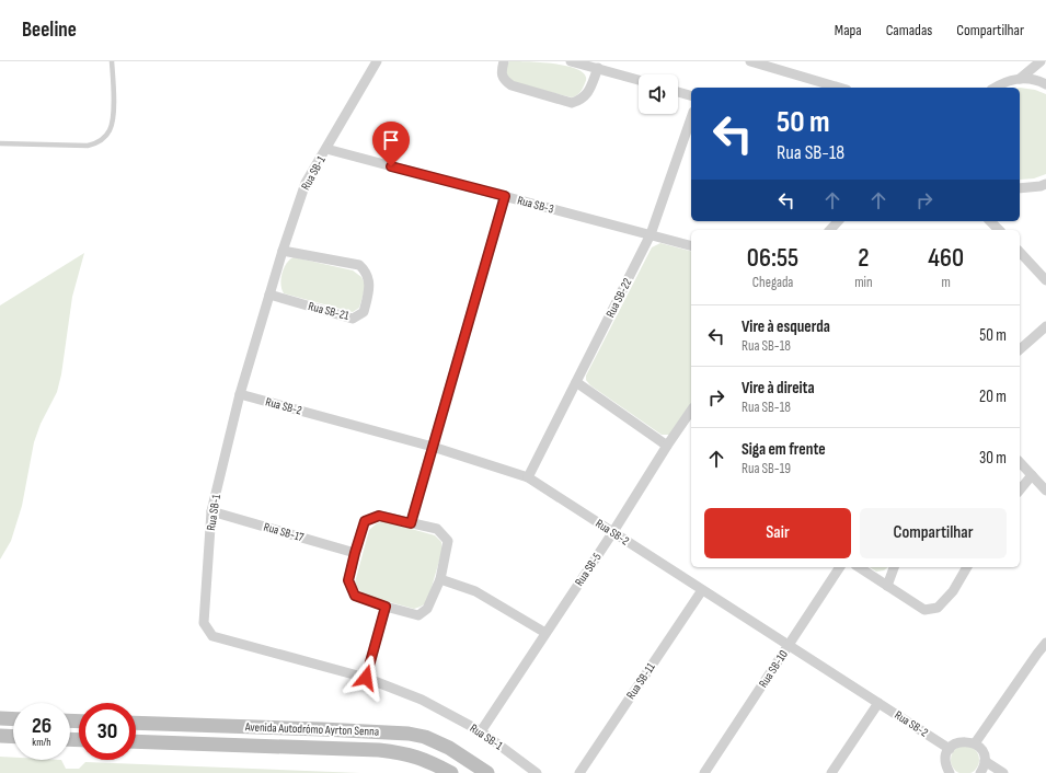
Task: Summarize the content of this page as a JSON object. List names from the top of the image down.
{
  "streets": {
    "street": [
      "Rua SB-1",
      "Rua SB-3",
      "Rua SB-22",
      "Rua SB-21",
      "Rua SB-2",
      "Rua SB-17",
      "Rua SB-5",
      "Rua SB-10",
      "Rua SB-11",
      "Avenida Autodrómo Ayrton Senna"
    ]
  },
  "crossings": [
    ["Rua SB-1", "Rua SB-3"],
    ["Rua SB-1", "Rua SB-21"],
    ["Rua SB-1", "Rua SB-2"],
    ["Rua SB-1", "Rua SB-17"],
    ["Rua SB-1", "Rua SB-5"],
    ["Rua SB-3", "Rua SB-22"],
    ["Rua SB-22", "Rua SB-2"],
    ["Rua SB-2", "Rua SB-5"],
    ["Rua SB-2", "Rua SB-10"],
    ["Rua SB-2", "Rua SB-11"]
  ],
  "page": {
    "header": "Beeline",
    "nav": ["Mapa", "Camadas", "Compartilhar"],
    "turn": ["50 m", "Rua SB-18"],
    "eta": [
      "06:55",
      "Chegada",
      "2",
      "min",
      "460",
      "m"
    ],
    "list": [
      {
        "name": "Vire à esquerda",
        "note": "Rua SB-18",
        "value": "50 m"
      },
      {
        "name": "Vire à direita",
        "note": "Rua SB-18",
        "value": "20 m"
      },
      {
        "name": "Siga em frente",
        "note": "Rua SB-19",
        "value": "30 m"
      }
    ],
    "buttons": ["Sair", "Compartilhar"],
    "speed": "26 km/h",
    "limit": "30"
  }
}
